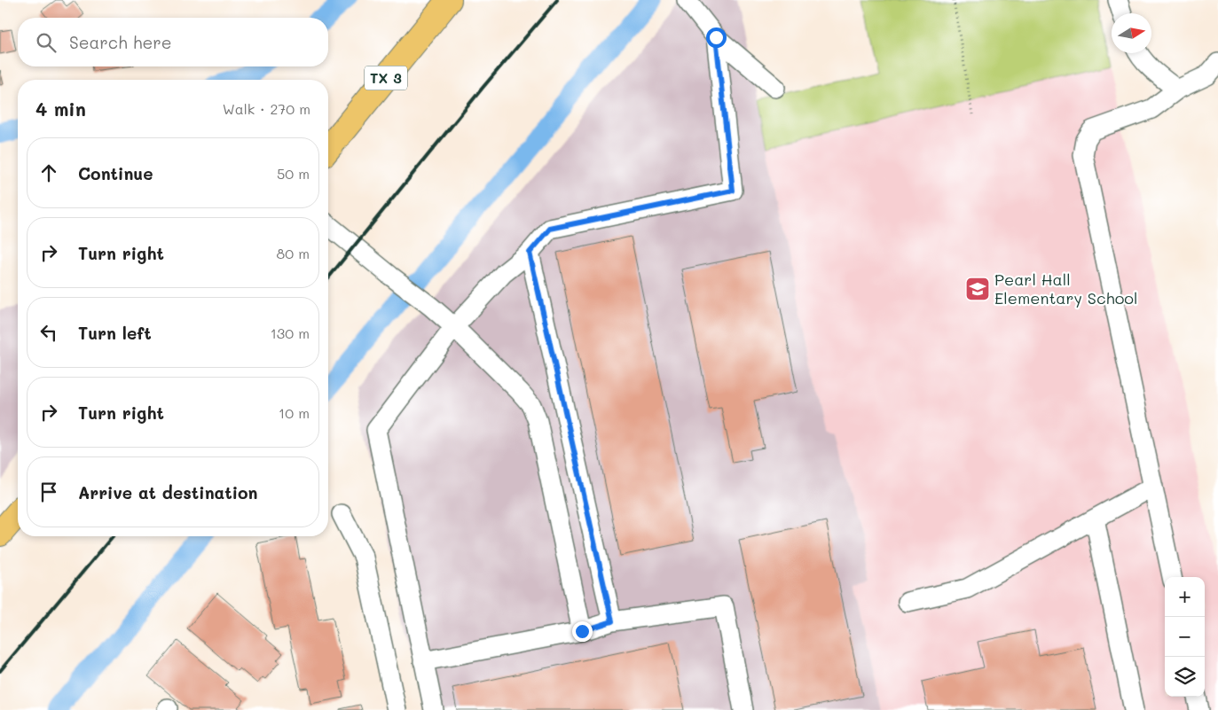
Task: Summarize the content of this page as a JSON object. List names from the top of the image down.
{
  "streets": {
    "main road": ["TX 3"]
  },
  "places": {
    "school or university": ["Pearl Hall Elementary School"]
  },
  "north": "right",
  "page": {
    "search": "Search here",
    "heading": ["4 min", "Walk · 270 m"],
    "list": [
      ["Continue", "50 m"],
      ["Turn right", "80 m"],
      ["Turn left", "130 m"],
      ["Turn right", "10 m"],
      "Arrive at destination"
    ],
    "map_buttons": ["+", "−"]
  }
}
